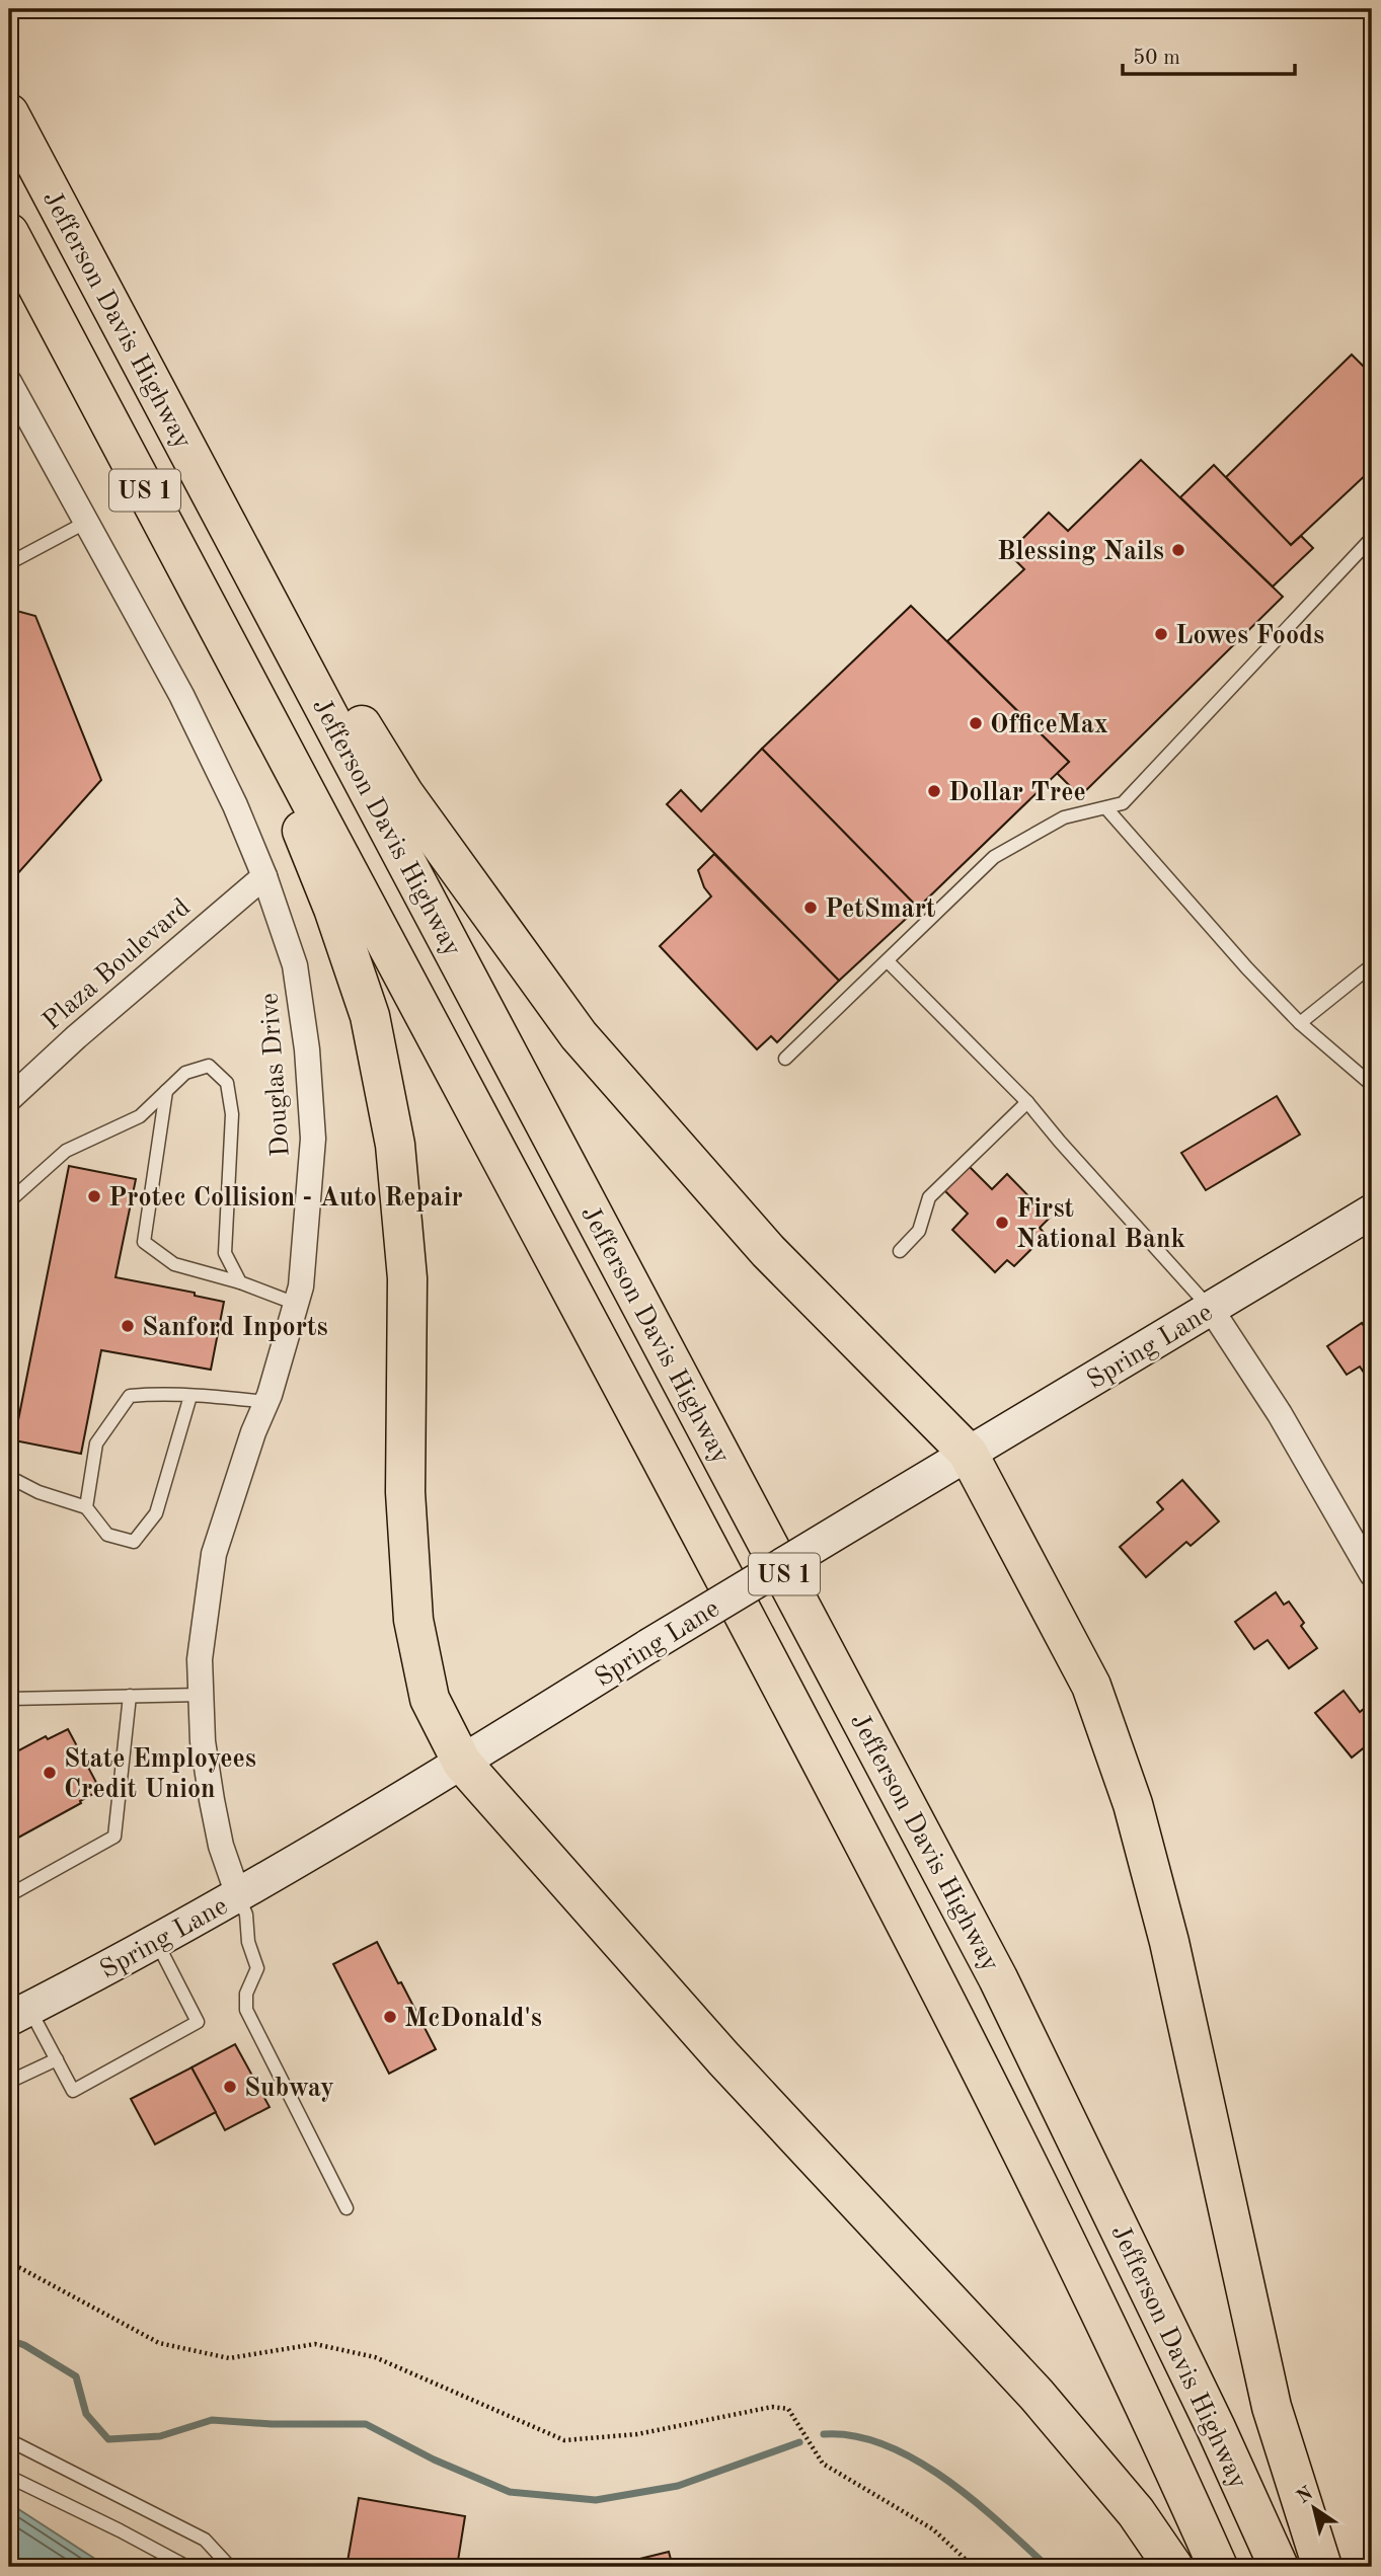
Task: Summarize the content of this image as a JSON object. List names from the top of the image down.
{
  "streets": {
    "highway": ["Jefferson Davis Highway", "US 1"],
    "street": ["Plaza Boulevard", "Douglas Drive", "Spring Lane"]
  },
  "crossings": [
    ["Plaza Boulevard", "Douglas Drive"],
    ["Douglas Drive", "Spring Lane"]
  ],
  "places": [
    "Blessing Nails",
    "Lowes Foods",
    "OfficeMax",
    "Dollar Tree",
    "PetSmart",
    "Protec Collision - Auto Repair",
    "First National Bank",
    "Sanford Inports",
    "State Employees Credit Union",
    "McDonald's",
    "Subway"
  ],
  "scale_bar": "50 m",
  "north": "top left"
}
